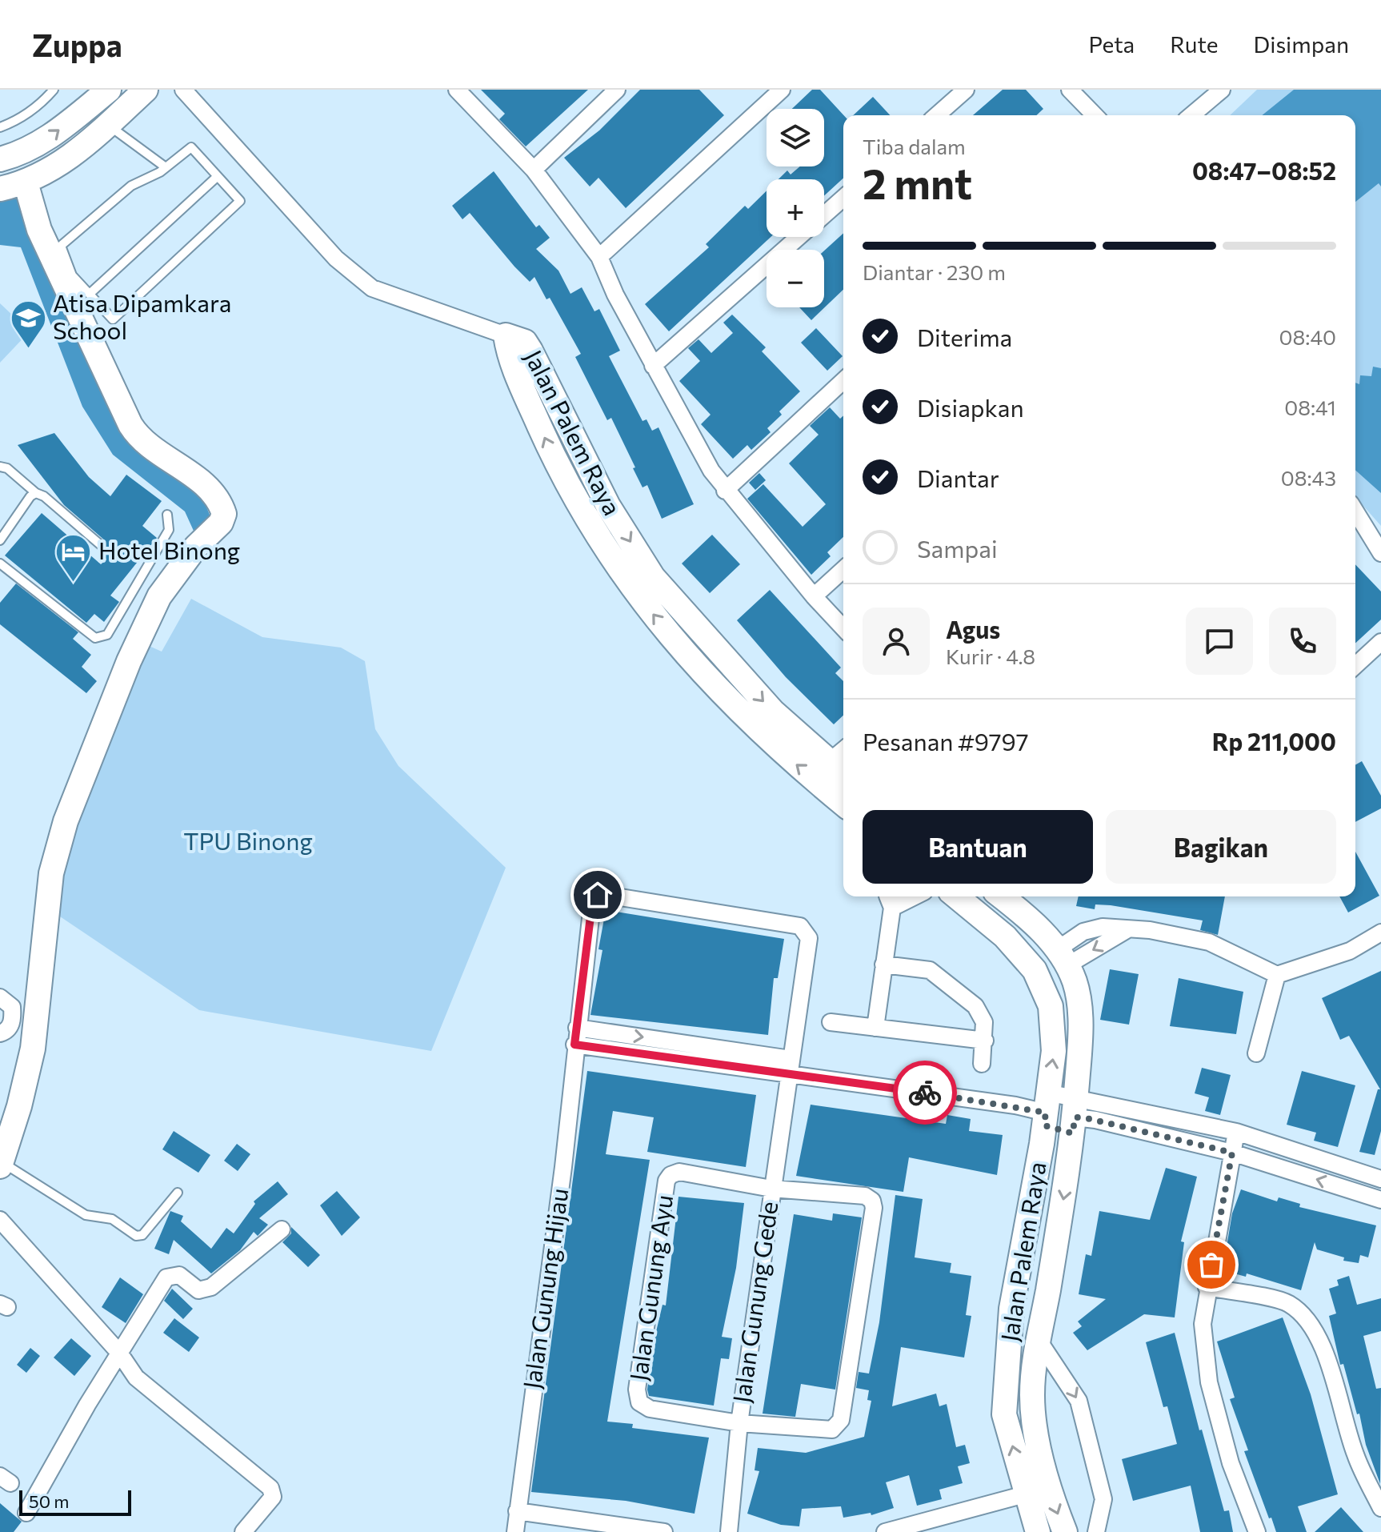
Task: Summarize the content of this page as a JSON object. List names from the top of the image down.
{
  "streets": {
    "street": [
      "Jalan Palem Raya",
      "Jalan Gunung Ayu",
      "Jalan Gunung Hijau",
      "Jalan Gunung Gede"
    ]
  },
  "crossings": [
    ["Jalan Gunung Ayu", "Jalan Gunung Gede"],
    ["Jalan Gunung Hijau", "Jalan Gunung Gede"]
  ],
  "parks": ["TPU Binong"],
  "places": {
    "school or university": ["Atisa Dipamkara School"],
    "hotel": ["Hotel Binong"]
  },
  "scale_bar": "50 m",
  "page": {
    "header": "Zuppa",
    "nav": ["Peta", "Rute", "Disimpan"],
    "map_buttons": ["+", "−"],
    "heading": ["2 mnt", "Tiba dalam", "08:47–08:52"],
    "panel": [
      "Agus",
      "Kurir · 4.8",
      "Pesanan #9797",
      "Rp 211,000"
    ],
    "bar": "Diantar · 230 m",
    "list": [
      ["Diterima", "08:40"],
      ["Disiapkan", "08:41"],
      ["Diantar", "08:43"],
      "Sampai"
    ],
    "buttons": ["Bantuan", "Bagikan"],
    "scale": "50 m"
  }
}
